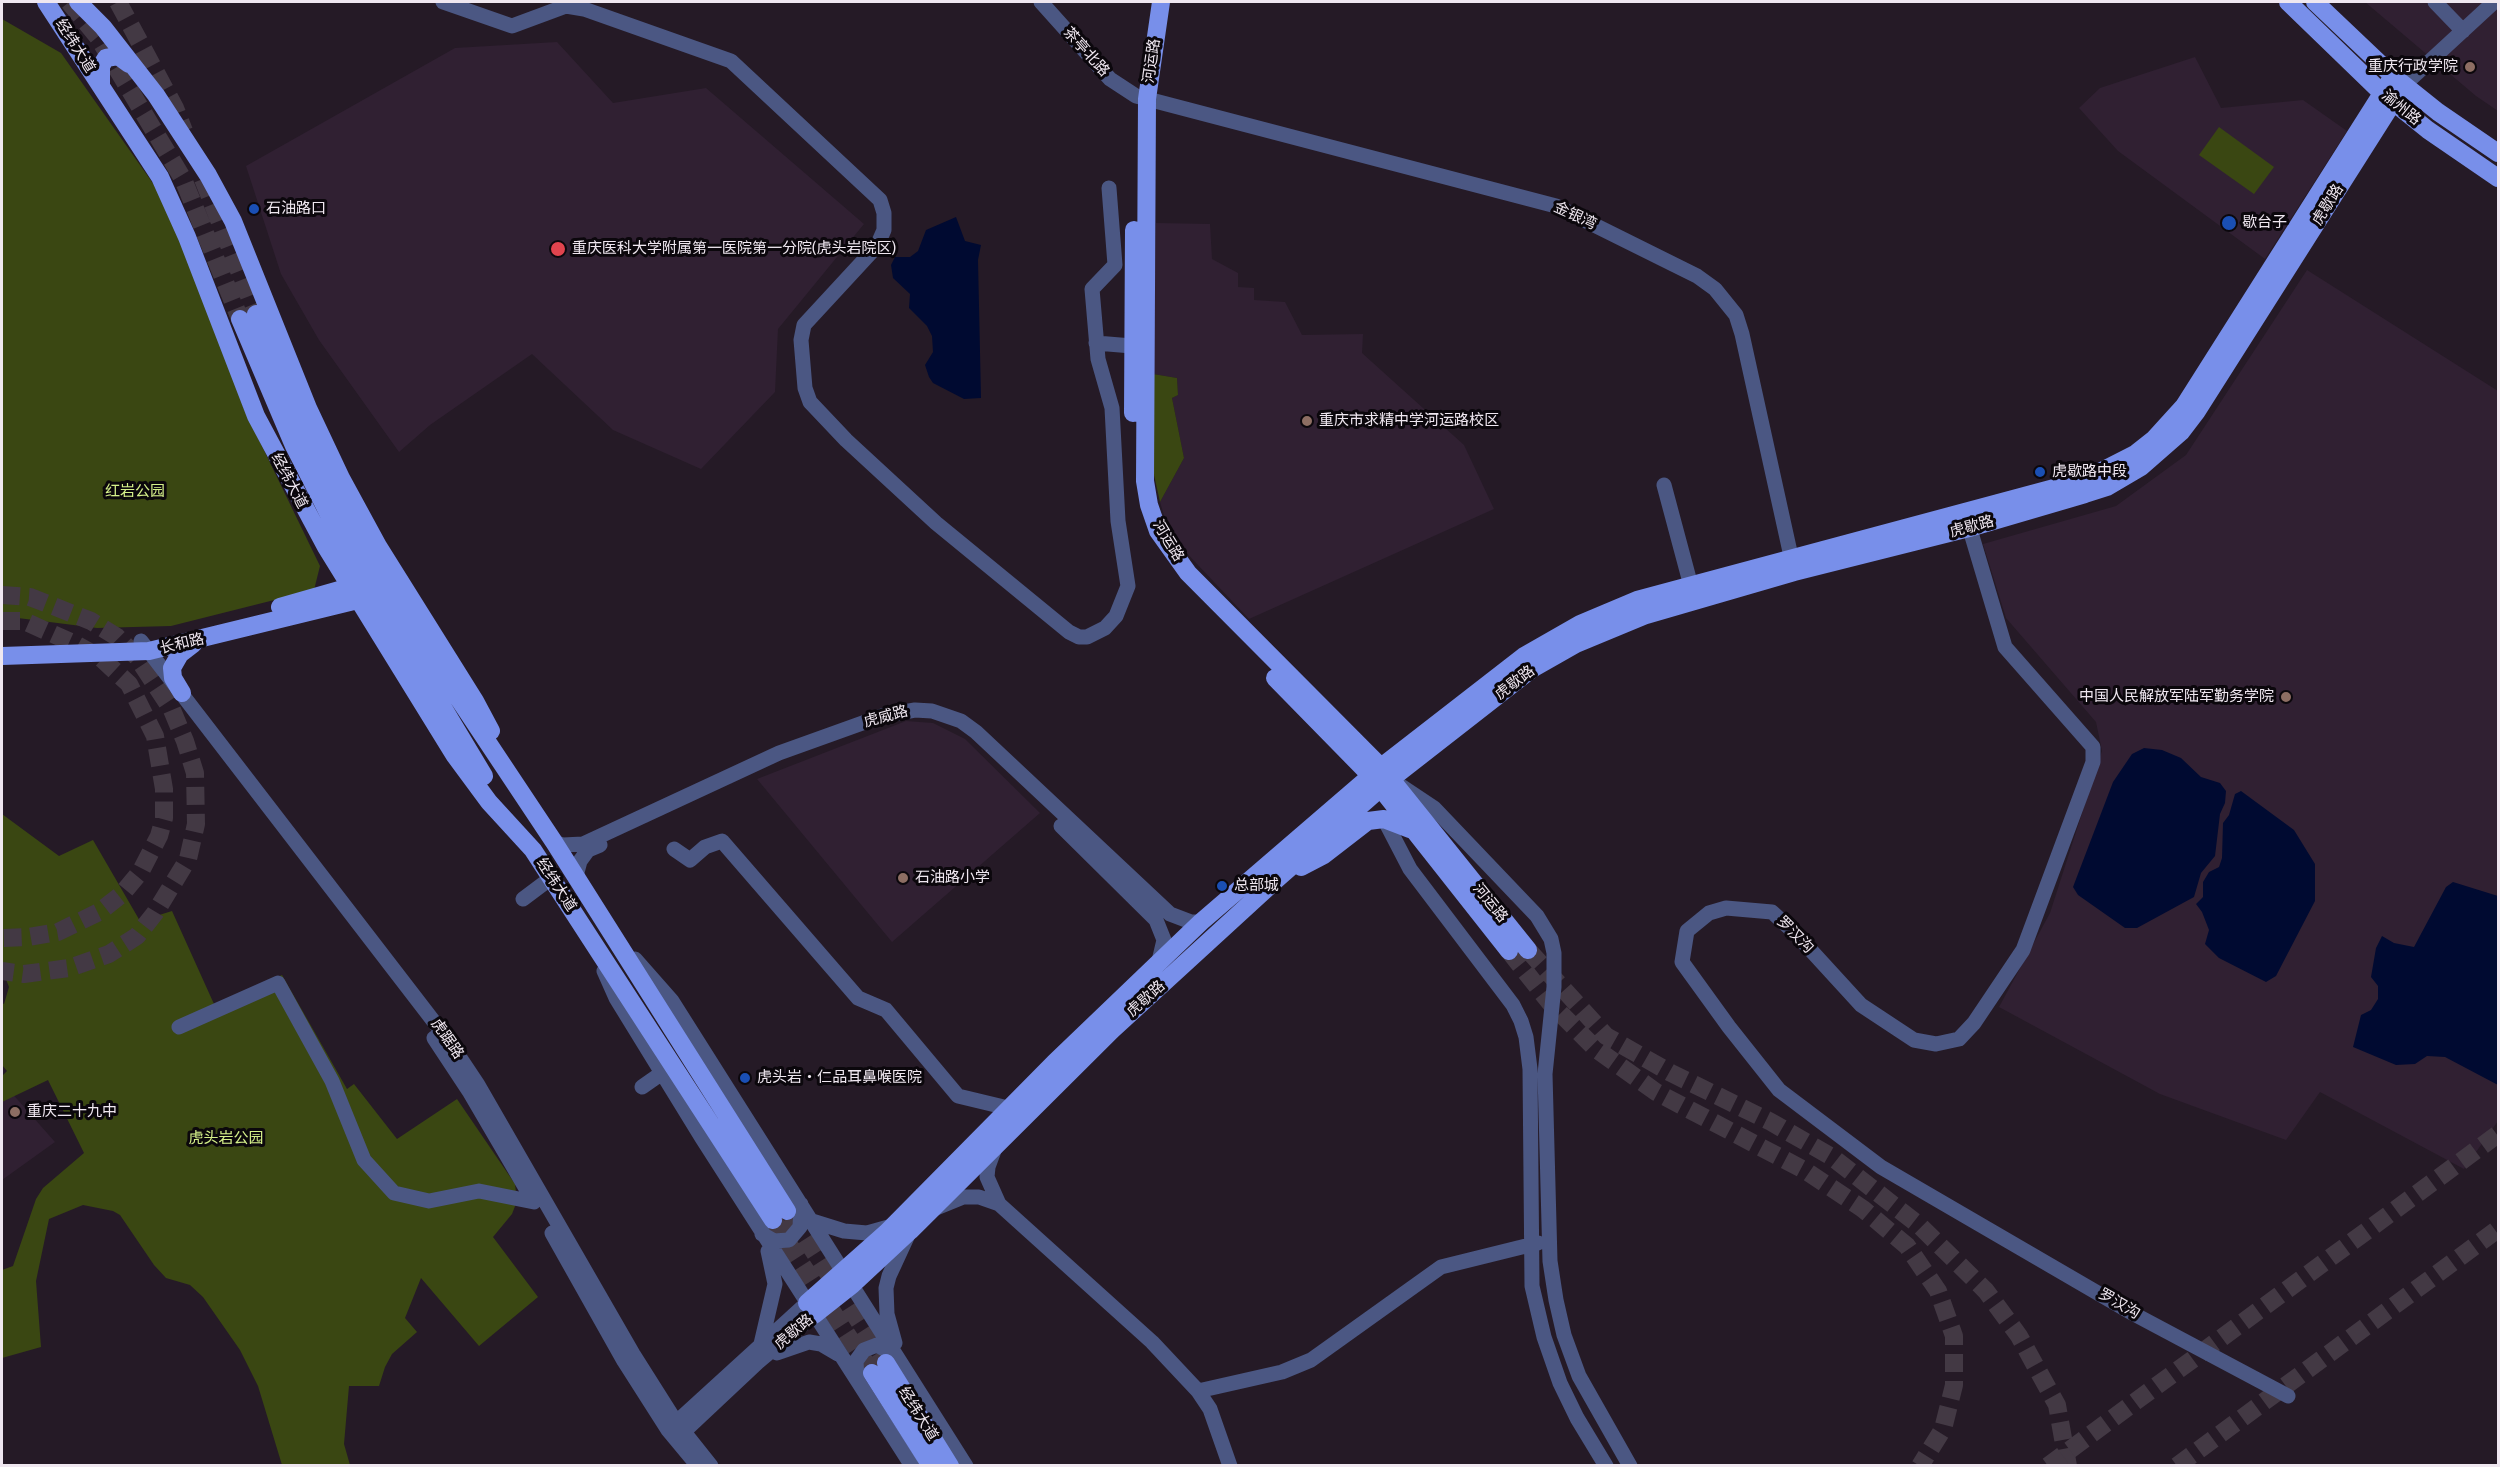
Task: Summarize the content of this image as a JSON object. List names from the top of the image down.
{
  "streets": {
    "main road": [
      "经纬大道",
      "河运路",
      "渝州路",
      "虎歇路",
      "长和路"
    ],
    "street": [
      "茶亭北路",
      "金银湾",
      "虎威路",
      "罗汉沟",
      "虎踞路"
    ]
  },
  "crossings": [
    ["经纬大道", "长和路"],
    ["茶亭北路", "河运路"],
    ["茶亭北路", "金银湾"],
    ["河运路", "虎歇路"],
    ["河运路", "金银湾"],
    ["渝州路", "虎歇路"],
    ["虎歇路", "金银湾"],
    ["虎歇路", "虎威路"],
    ["虎歇路", "罗汉沟"],
    ["虎歇路", "虎踞路"],
    ["长和路", "虎踞路"]
  ],
  "parks": ["红岩公园", "虎头岩公园"],
  "places": [
    "重庆行政学院",
    "石油路口",
    "歇台子",
    "重庆医科大学附属第一医院第一分院(虎头岩院区)",
    "重庆市求精中学河运路校区",
    "虎歇路中段",
    "中国人民解放军陆军勤务学院",
    "石油路小学",
    "总部城",
    "虎头岩‧仁品耳鼻喉医院",
    "重庆二十九中"
  ]
}
